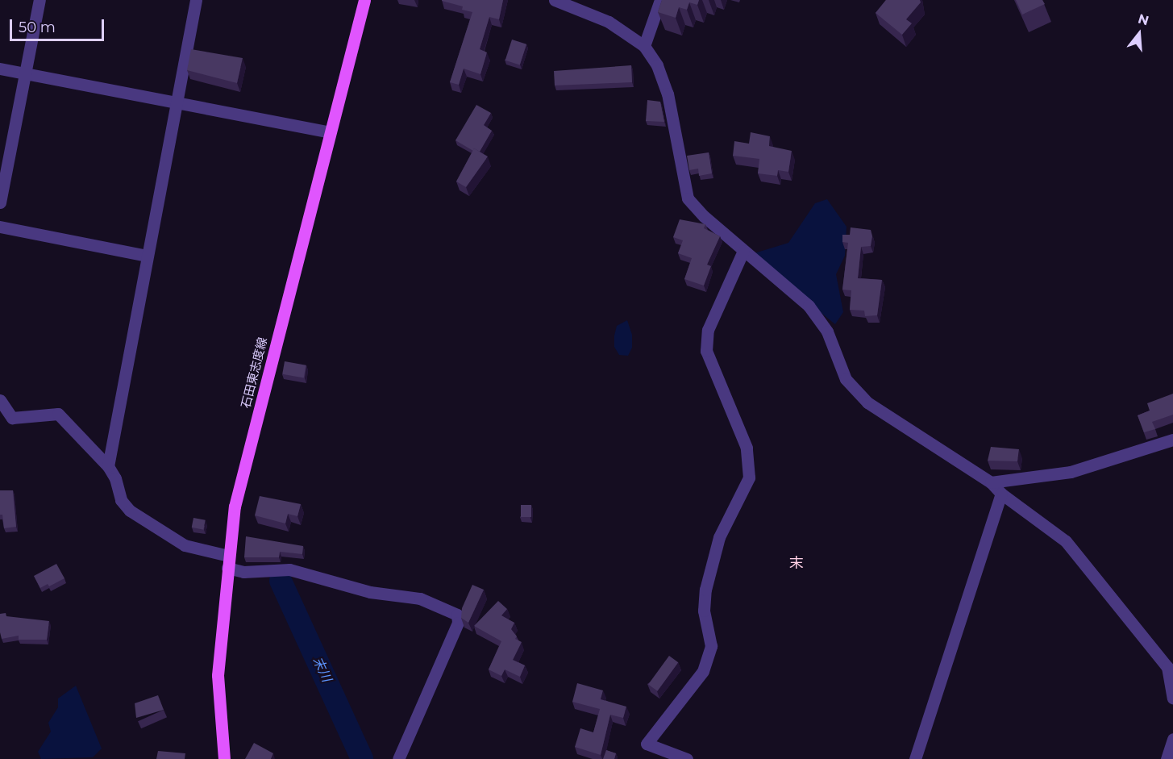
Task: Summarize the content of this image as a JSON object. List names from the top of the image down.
{
  "streets": {
    "main road": ["石田東志度線"]
  },
  "districts": ["末"],
  "water": ["末川"],
  "scale_bar": "50 m",
  "north": "top"
}
